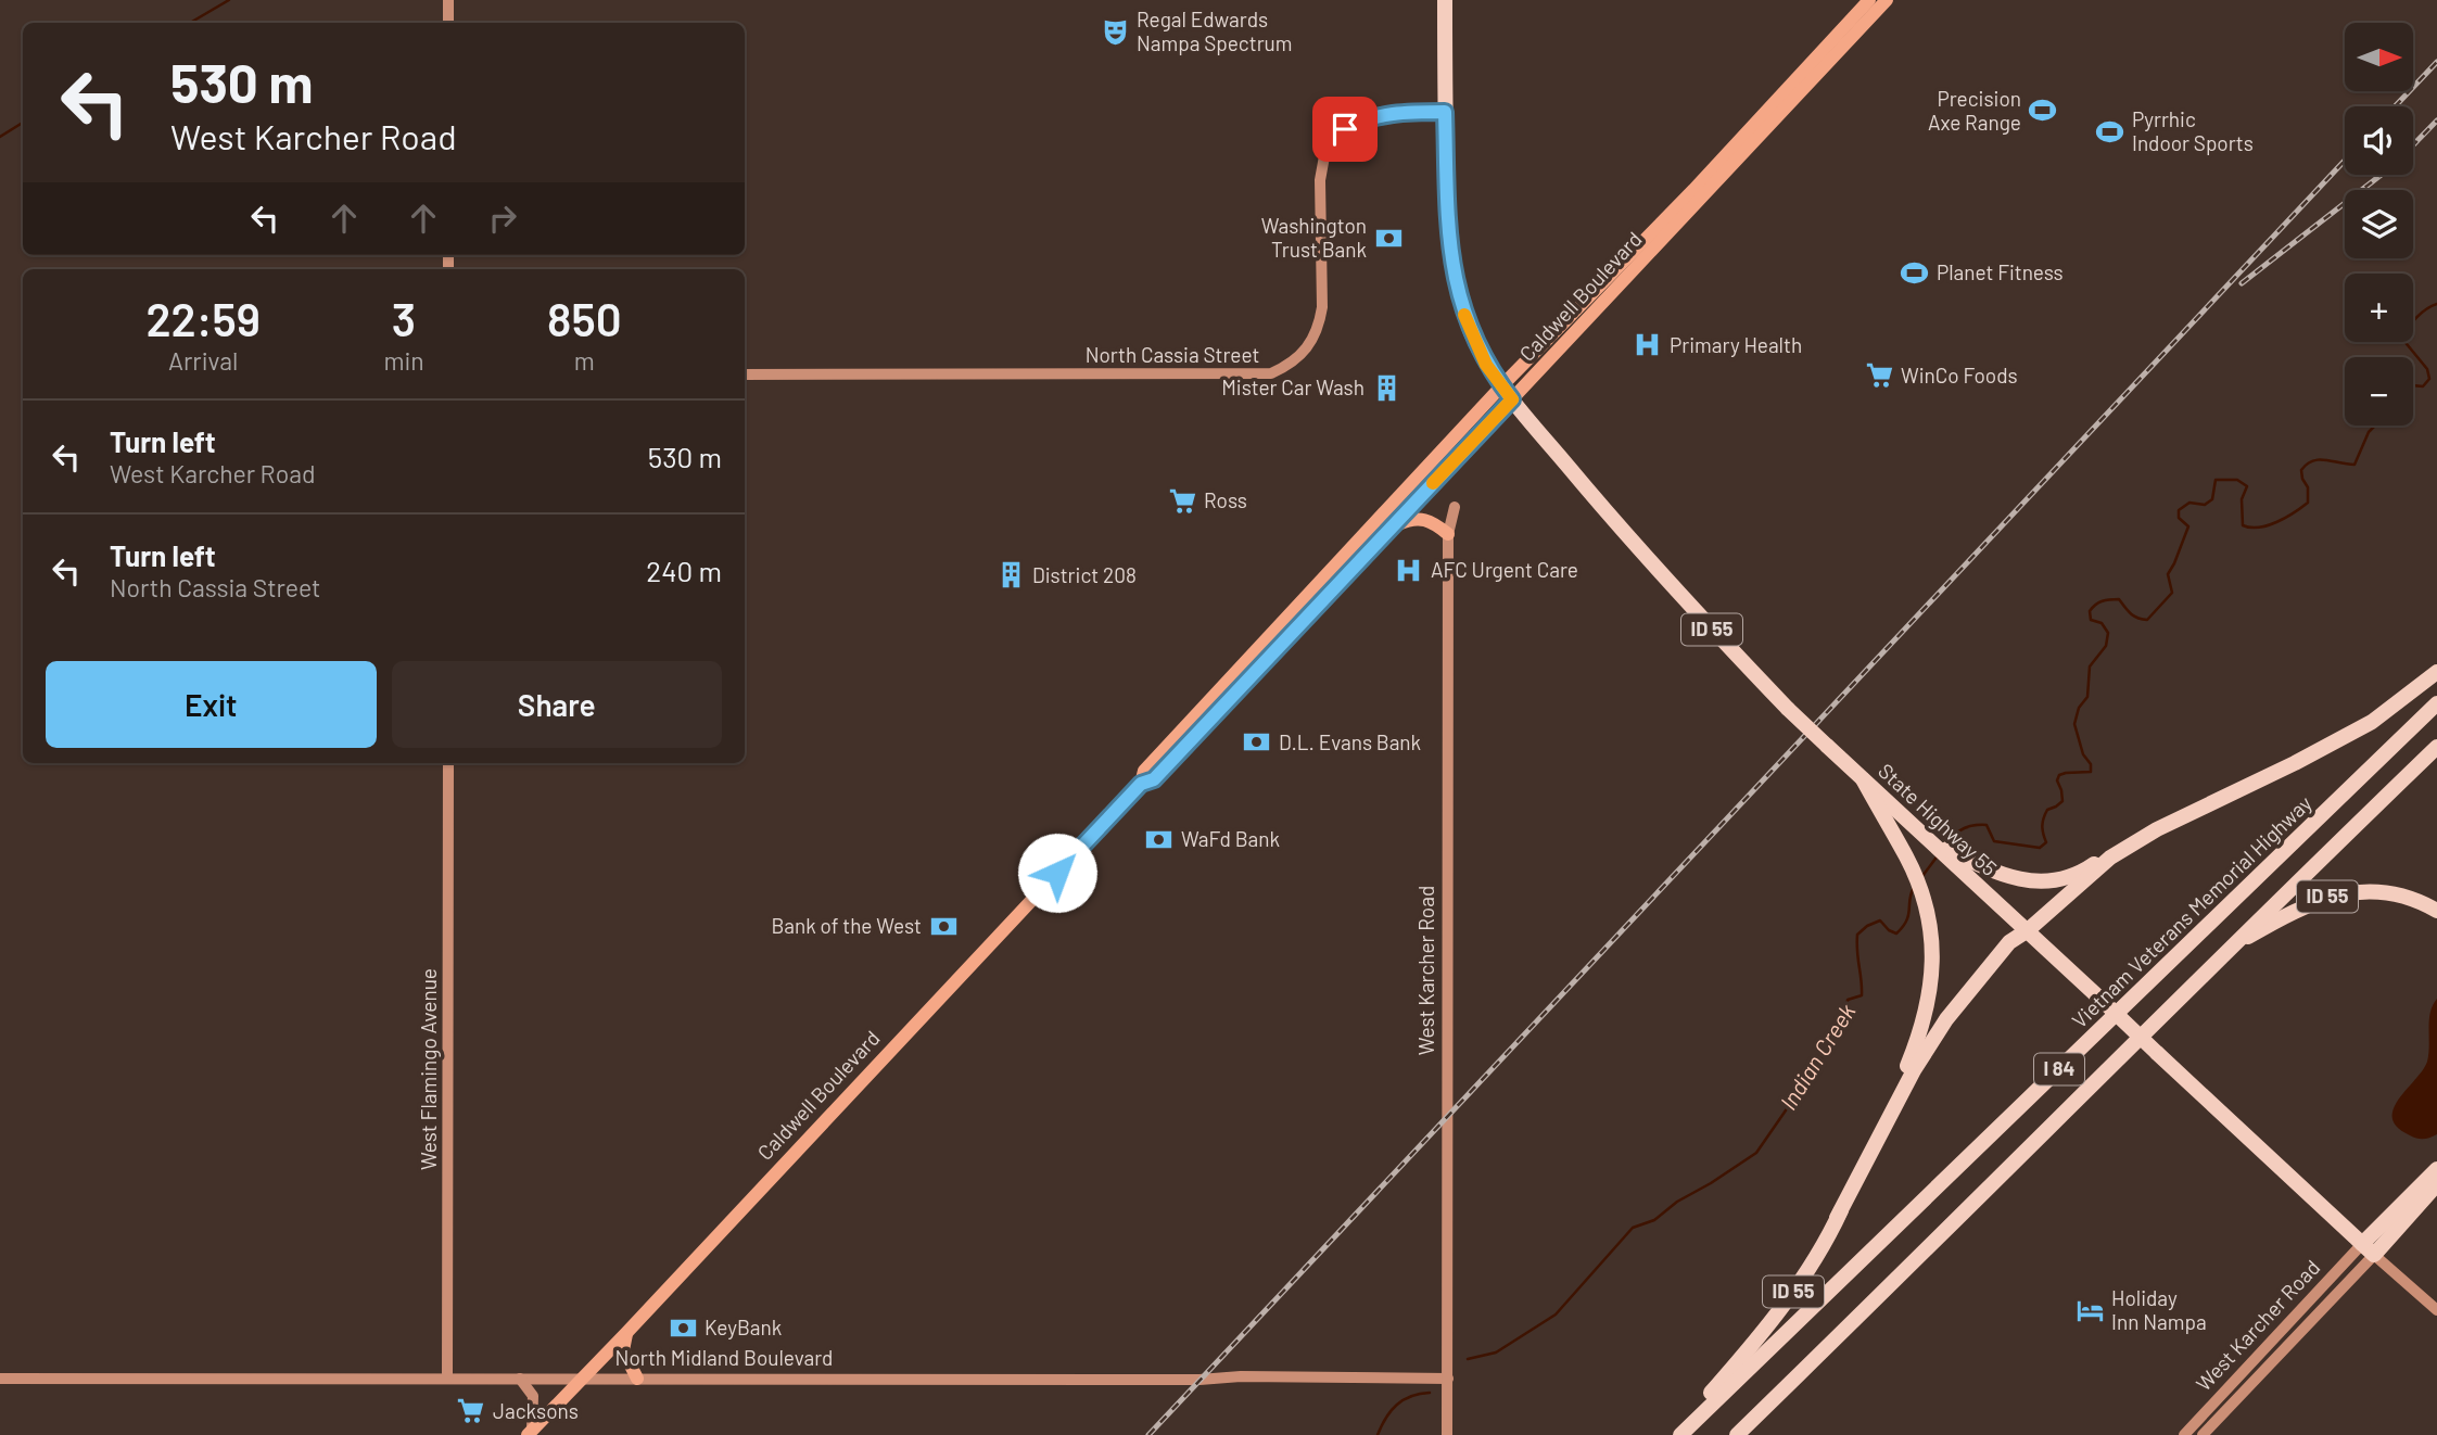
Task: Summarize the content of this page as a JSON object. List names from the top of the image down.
{
  "streets": {
    "highway": [
      "ID 55",
      "State Highway 55",
      "Vietnam Veterans Memorial Highway",
      "I 84"
    ],
    "main road": ["Caldwell Boulevard"],
    "street": [
      "North Cassia Street",
      "West Karcher Road",
      "West Flamingo Avenue",
      "North Midland Boulevard"
    ]
  },
  "crossings": [
    ["Caldwell Boulevard", "ID 55"],
    ["Caldwell Boulevard", "State Highway 55"],
    ["Caldwell Boulevard", "North Midland Boulevard"],
    ["North Cassia Street", "ID 55"],
    ["ID 55", "State Highway 55"],
    ["ID 55", "I 84"],
    ["State Highway 55", "West Karcher Road"],
    ["West Karcher Road", "North Midland Boulevard"],
    ["West Flamingo Avenue", "North Midland Boulevard"]
  ],
  "water": ["Indian Creek"],
  "places": {
    "theatre": ["Regal Edwards Nampa Spectrum"],
    "sports": ["Precision Axe Range", "Pyrrhic Indoor Sports", "Planet Fitness"],
    "bank": [
      "Washington Trust Bank",
      "D.L. Evans Bank",
      "WaFd Bank",
      "Bank of the West",
      "KeyBank"
    ],
    "hospital": ["Primary Health", "AFC Urgent Care"],
    "supermarket": ["WinCo Foods", "Ross", "Jacksons"],
    "building": ["Mister Car Wash", "District 208"],
    "hotel": ["Holiday Inn Nampa"]
  },
  "north": "right",
  "page": {
    "map_buttons": ["+", "−"],
    "turn": ["530 m", "West Karcher Road"],
    "eta": [
      "22:59",
      "Arrival",
      "3",
      "min",
      "850",
      "m"
    ],
    "list": [
      {
        "name": "Turn left",
        "note": "West Karcher Road",
        "value": "530 m"
      },
      {
        "name": "Turn left",
        "note": "North Cassia Street",
        "value": "240 m"
      }
    ],
    "buttons": ["Exit", "Share"]
  }
}
